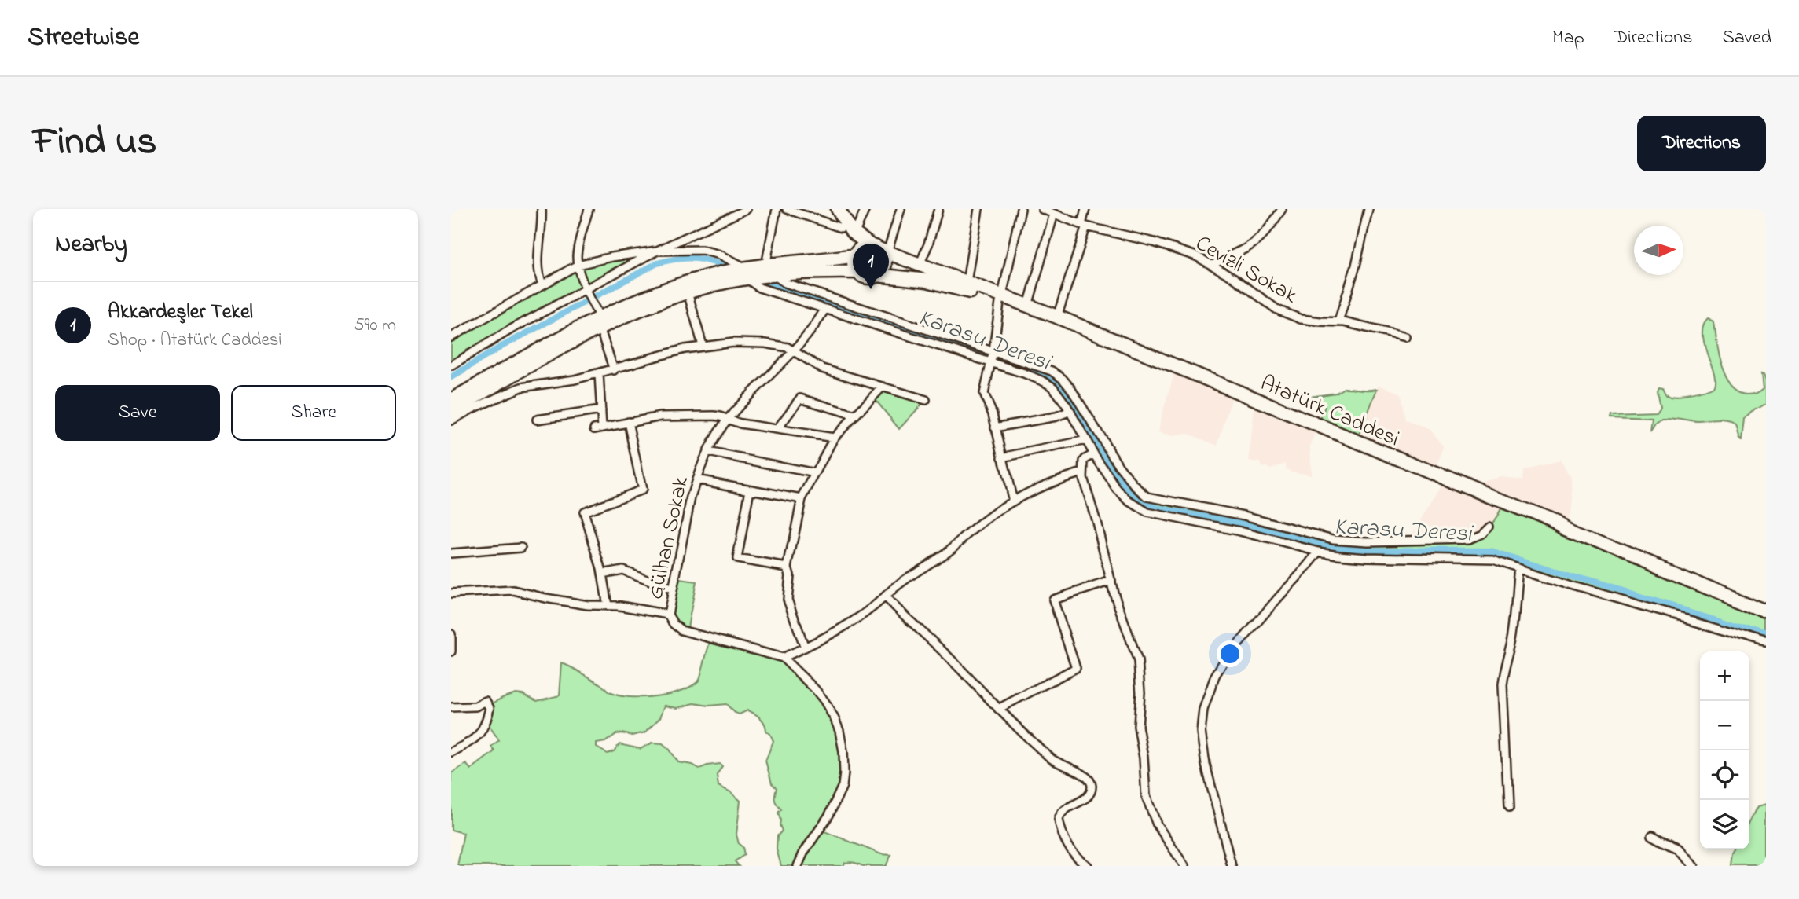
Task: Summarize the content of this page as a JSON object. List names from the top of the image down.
{
  "streets": {
    "highway": ["Atatürk Caddesi"],
    "street": ["Cevizli Sokak", "Gülhan Sokak"]
  },
  "water": ["Karasu Deresi"],
  "north": "right",
  "page": {
    "header": "Streetwise",
    "nav": ["Map", "Directions", "Saved"],
    "title": "Find us",
    "buttons": [
      "Directions",
      ["Save", "Share"]
    ],
    "heading": "Nearby",
    "pins": "1",
    "list": [
      {
        "mark": "1",
        "name": "Akkardeşler Tekel",
        "note": "Shop · Atatürk Caddesi",
        "value": "590 m"
      }
    ],
    "map_buttons": ["+", "−"]
  }
}
